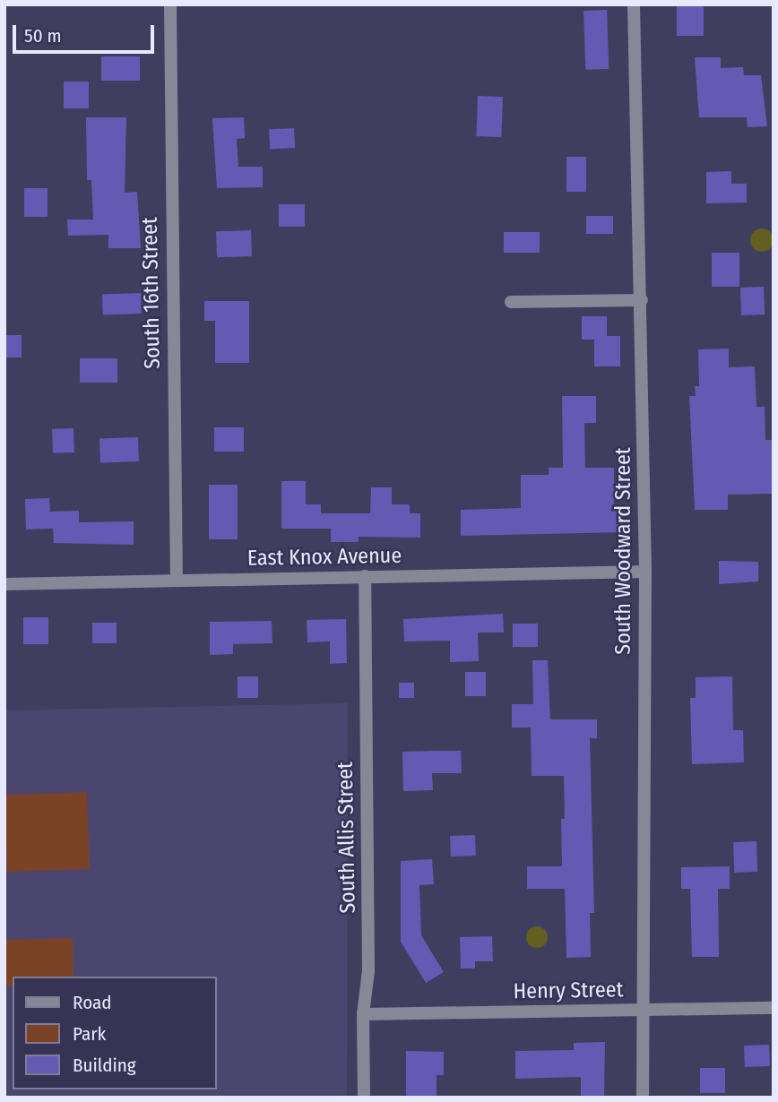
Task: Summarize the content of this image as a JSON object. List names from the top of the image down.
{
  "streets": {
    "street": [
      "South 16th Street",
      "South Woodward Street",
      "East Knox Avenue",
      "South Allis Street",
      "Henry Street"
    ]
  },
  "crossings": [
    ["South 16th Street", "East Knox Avenue"],
    ["South Woodward Street", "East Knox Avenue"],
    ["South Woodward Street", "Henry Street"],
    ["East Knox Avenue", "South Allis Street"],
    ["South Allis Street", "Henry Street"]
  ],
  "legend": ["Road", "Park", "Building"],
  "scale_bar": "50 m"
}
